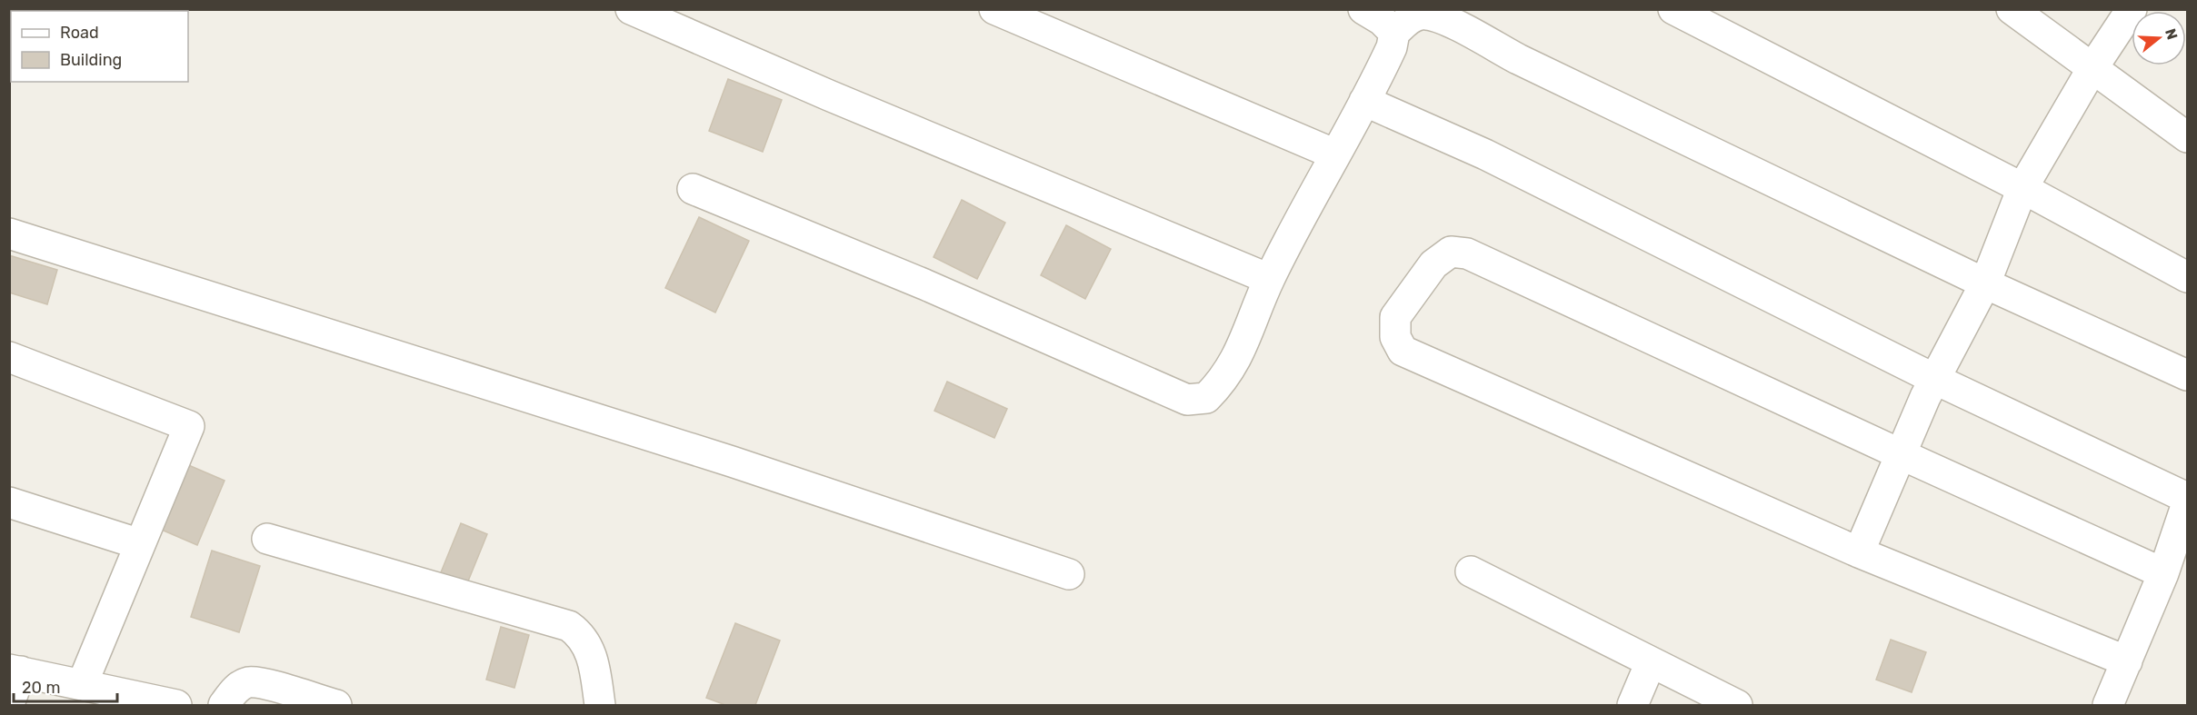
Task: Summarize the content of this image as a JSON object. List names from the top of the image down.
{
  "legend": ["Road", "Building"],
  "scale_bar": "20 m",
  "north": "right"
}
